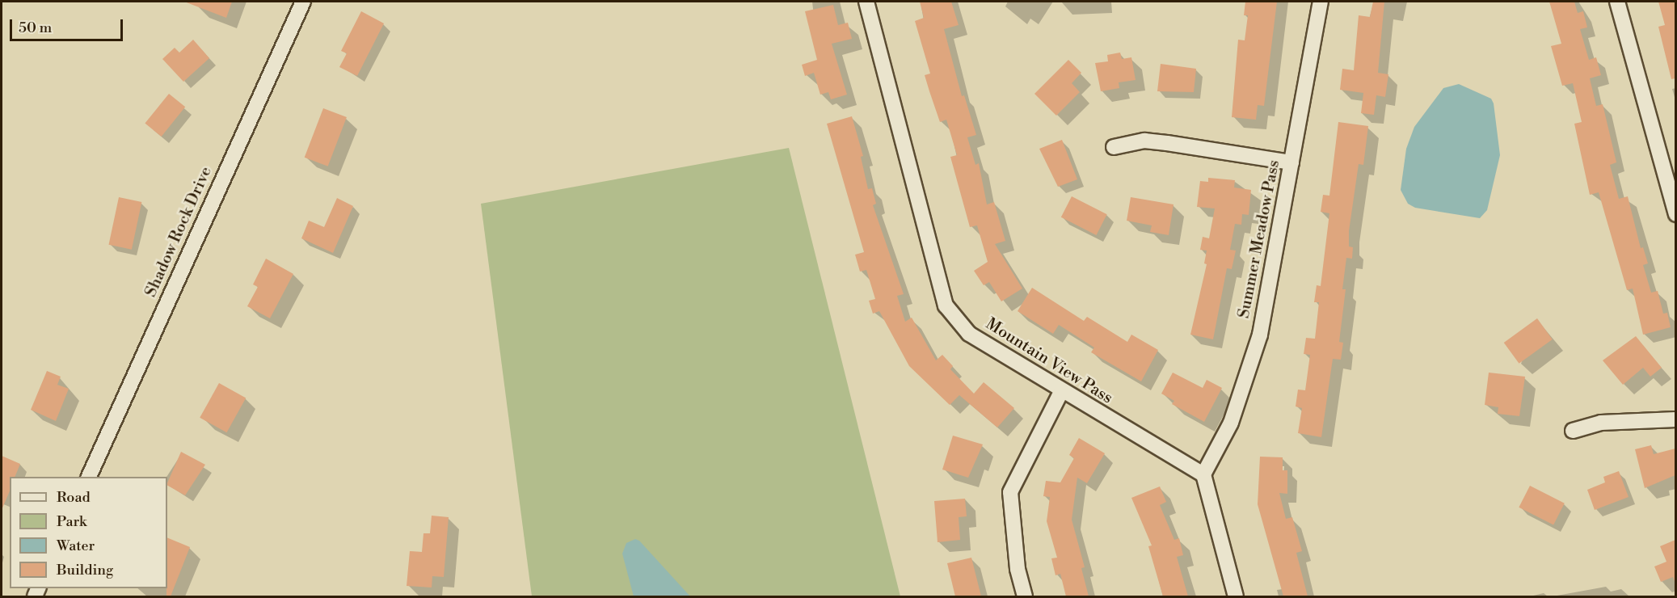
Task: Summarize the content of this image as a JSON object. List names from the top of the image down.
{
  "streets": {
    "street": ["Shadow Rock Drive", "Summer Meadow Pass", "Mountain View Pass"]
  },
  "crossings": [
    ["Summer Meadow Pass", "Mountain View Pass"]
  ],
  "legend": [
    "Road",
    "Park",
    "Water",
    "Building"
  ],
  "scale_bar": "50 m"
}
